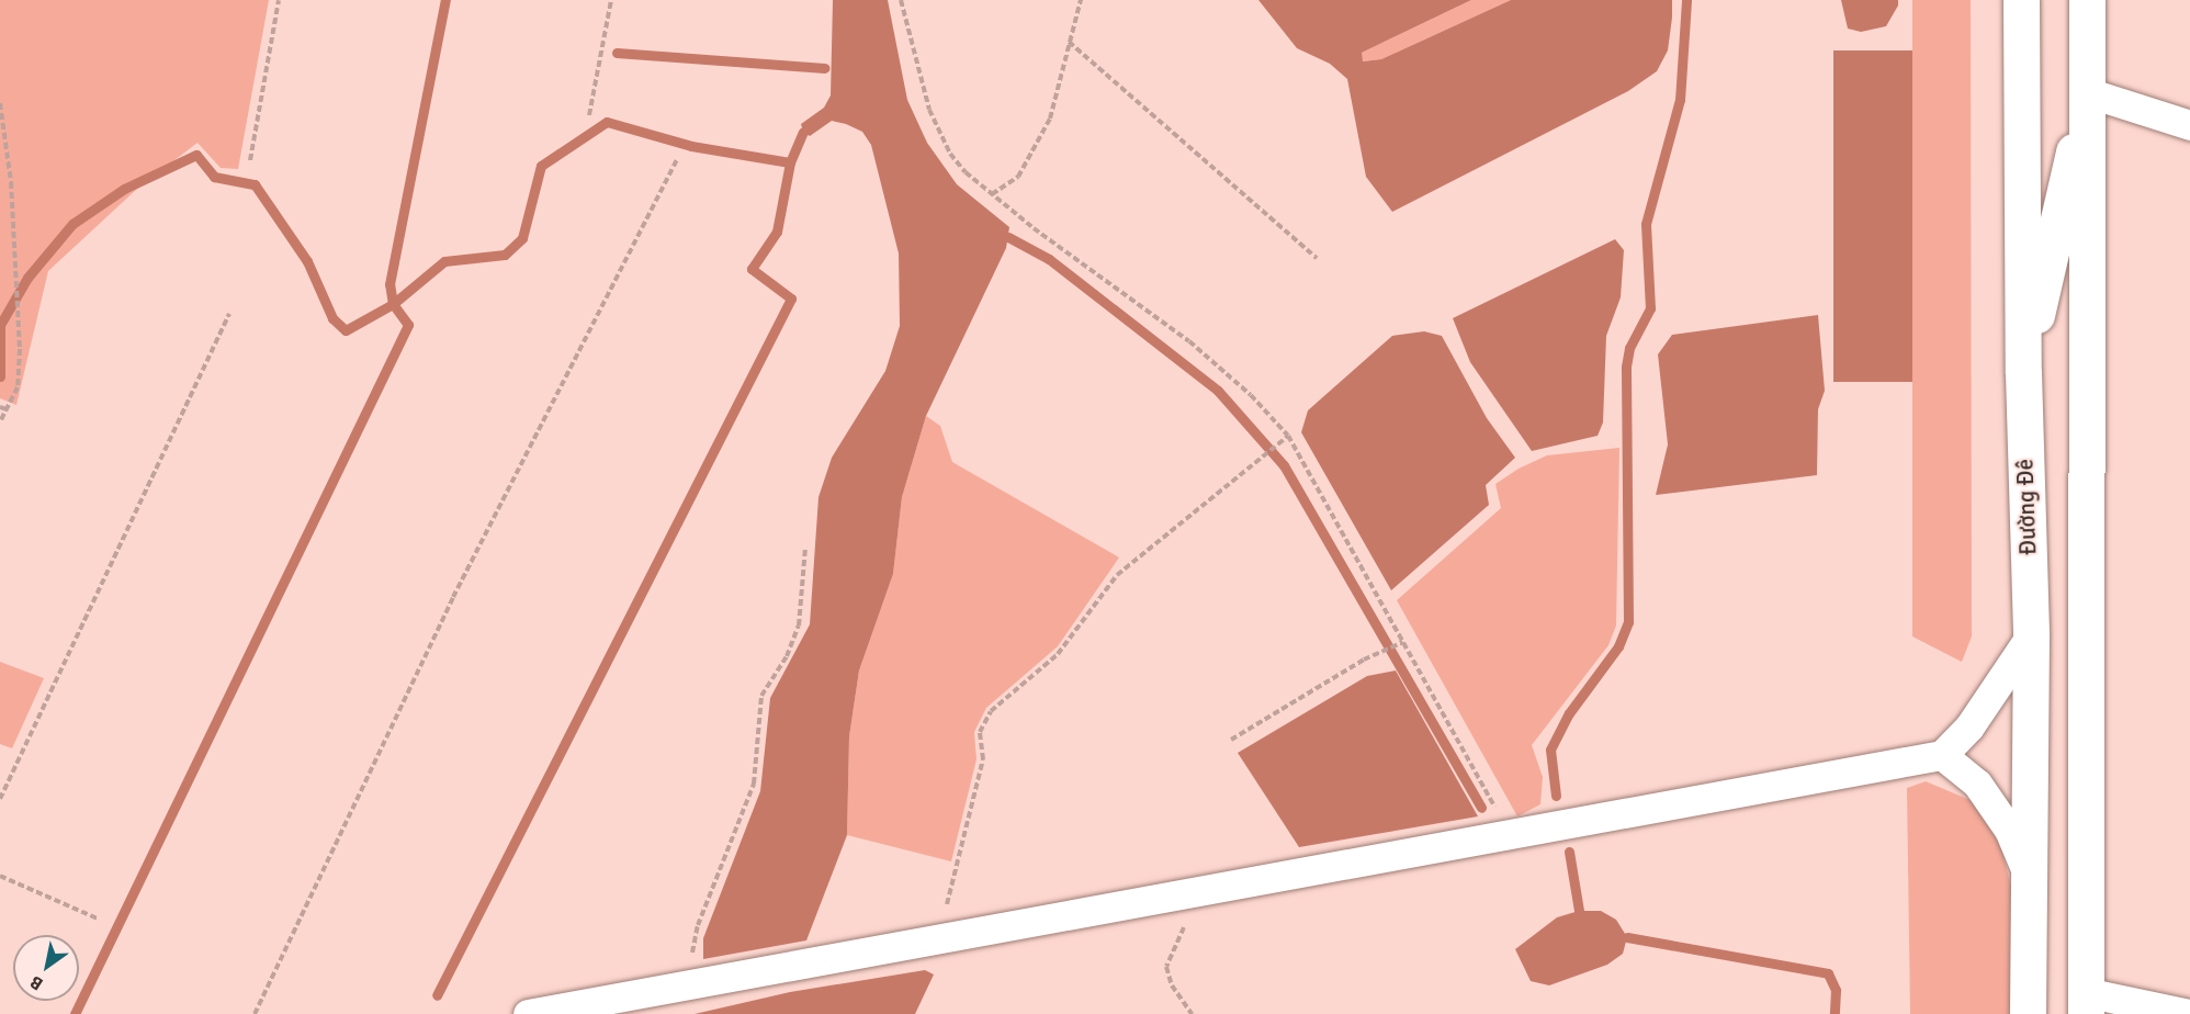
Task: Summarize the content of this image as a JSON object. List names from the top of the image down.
{
  "streets": {
    "street": ["Đường Đê"]
  },
  "north": "bottom left"
}
